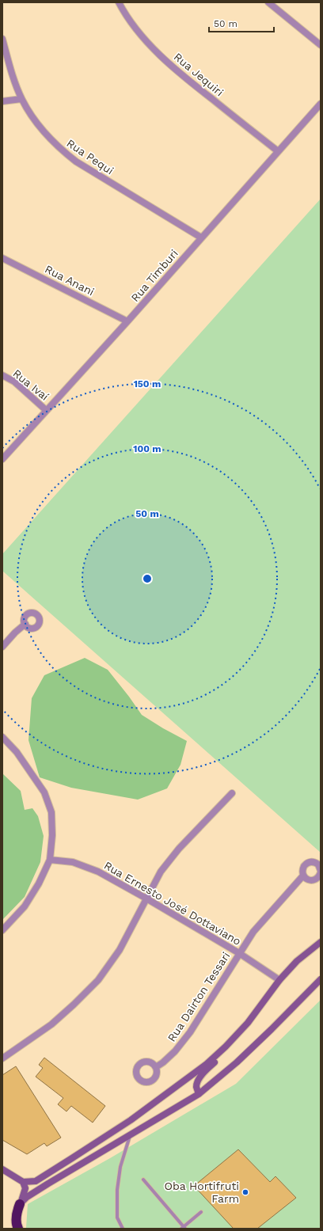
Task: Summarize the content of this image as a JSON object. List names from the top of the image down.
{
  "streets": {
    "street": [
      "Rua Jequiri",
      "Rua Pequi",
      "Rua Timburi",
      "Rua Anani",
      "Rua Ivaí",
      "Rua Ernesto José Dottaviano",
      "Rua Dairton Tessari"
    ]
  },
  "crossings": [
    ["Rua Jequiri", "Rua Timburi"],
    ["Rua Pequi", "Rua Timburi"],
    ["Rua Timburi", "Rua Anani"],
    ["Rua Timburi", "Rua Ivaí"],
    ["Rua Ernesto José Dottaviano", "Rua Dairton Tessari"]
  ],
  "places": ["Oba Hortifruti Farm"],
  "scale_bar": "50 m",
  "rings": ["150 m", "100 m", "50 m"]
}
